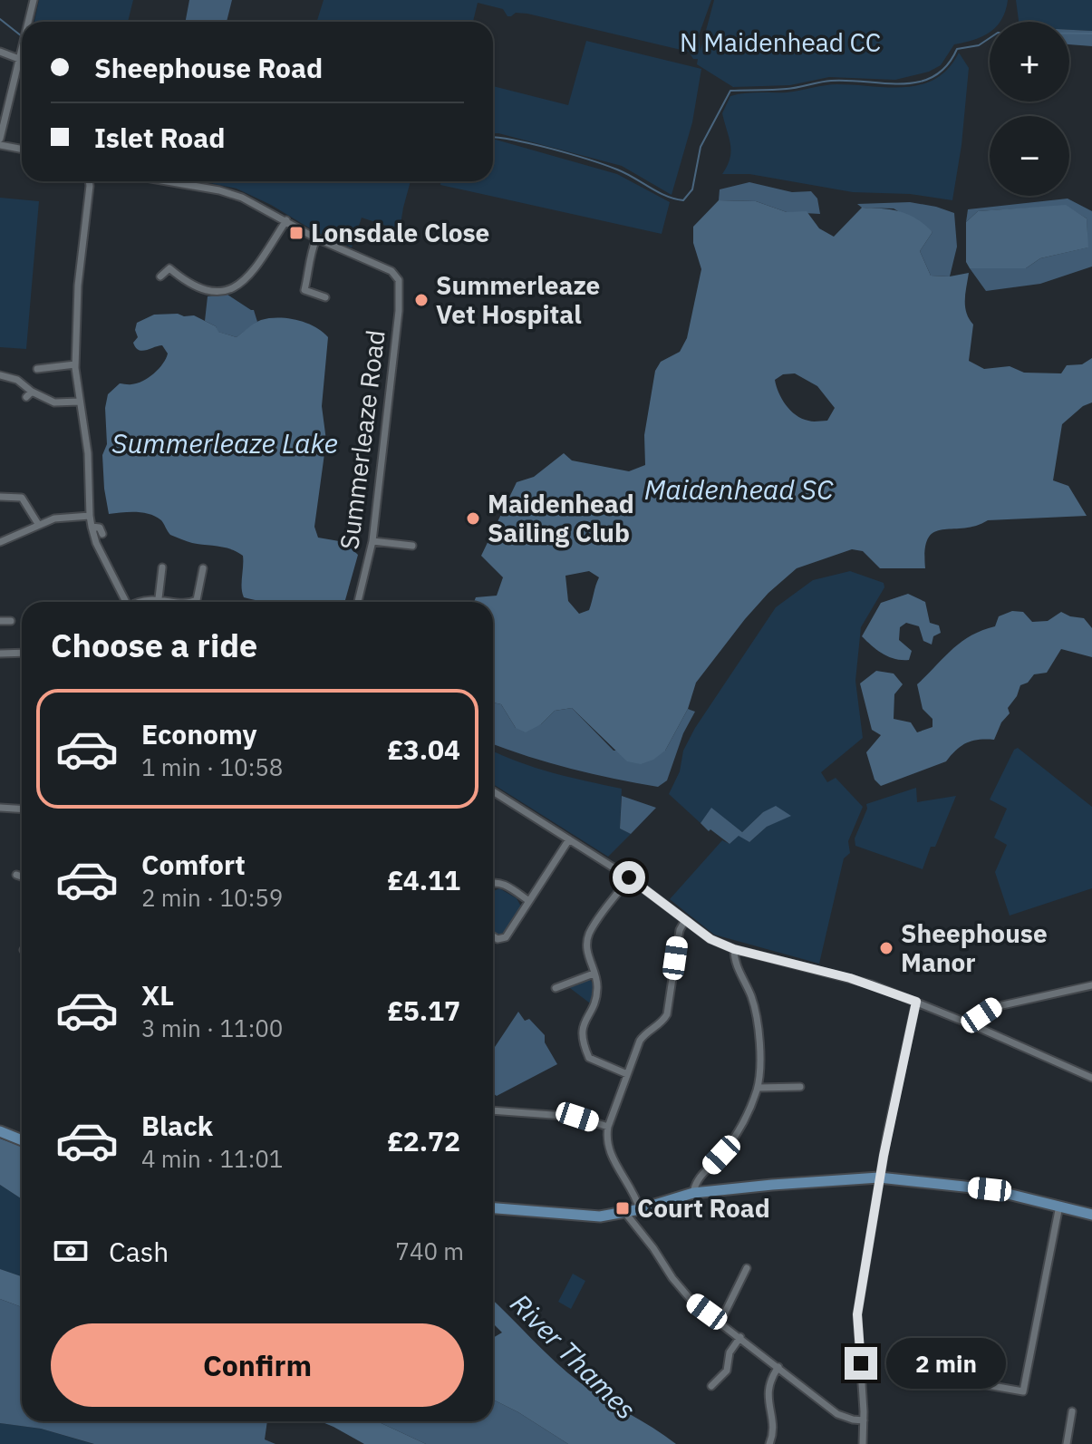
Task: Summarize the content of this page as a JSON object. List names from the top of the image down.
{
  "streets": {
    "street": ["Summerleaze Road"]
  },
  "water": ["Summerleaze Lake", "Maidenhead SC", "River Thames"],
  "parks": ["N Maidenhead CC"],
  "places": {
    "transit": ["Lonsdale Close", "Court Road"],
    "other": ["Summerleaze Vet Hospital", "Maidenhead Sailing Club", "Sheephouse Manor"]
  },
  "page": {
    "map_buttons": ["+", "−"],
    "banner": ["Sheephouse Road", "Islet Road"],
    "heading": "Choose a ride",
    "list": [
      {
        "name": "Economy",
        "note": "1 min · 10:58",
        "value": "£3.04"
      },
      {
        "name": "Comfort",
        "note": "2 min · 10:59",
        "value": "£4.11"
      },
      {
        "name": "XL",
        "note": "3 min · 11:00",
        "value": "£5.17"
      },
      {
        "name": "Black",
        "note": "4 min · 11:01",
        "value": "£2.72"
      }
    ],
    "pay": ["Cash", "740 m"],
    "buttons": "Confirm",
    "bubble": "2 min"
  }
}
